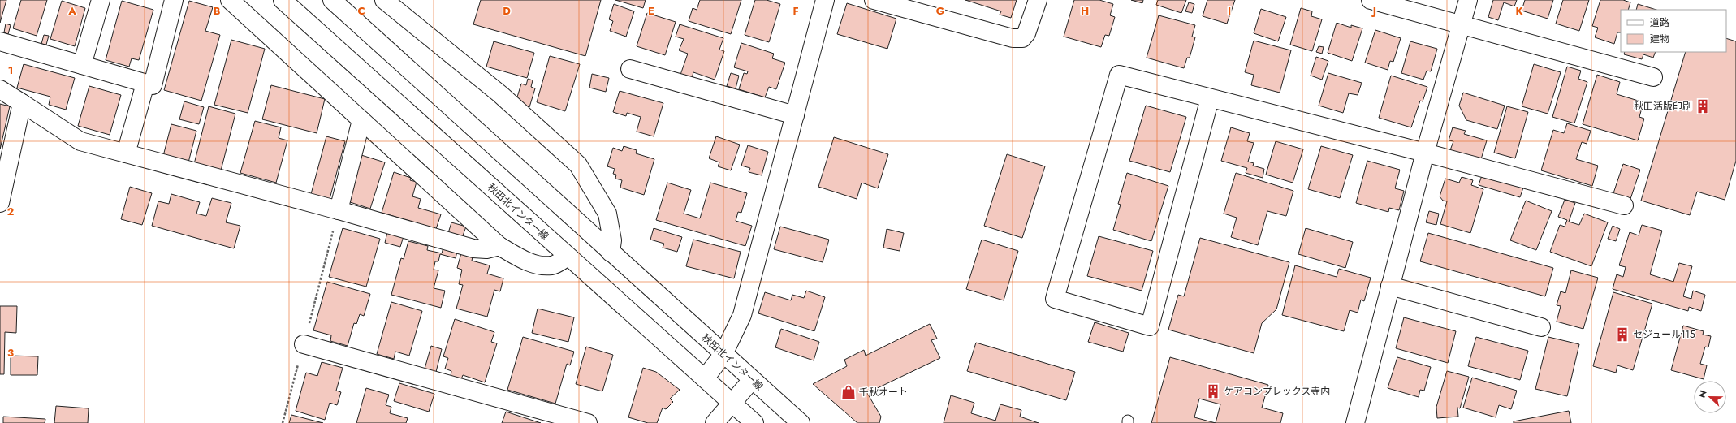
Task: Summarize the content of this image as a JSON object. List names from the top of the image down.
{
  "streets": {
    "street": ["秋田北インター線"]
  },
  "places": {
    "building": ["秋田活版印刷", "セジュール115", "ケアコンプレックス寺内"],
    "shop": ["千秋オート"]
  },
  "legend": ["道路", "建物"],
  "north": "left",
  "grid": {
    "columns": [
      "A",
      "B",
      "C",
      "D",
      "E",
      "F",
      "G",
      "H",
      "I",
      "J",
      "K"
    ],
    "rows": ["1", "2", "3"]
  }
}
